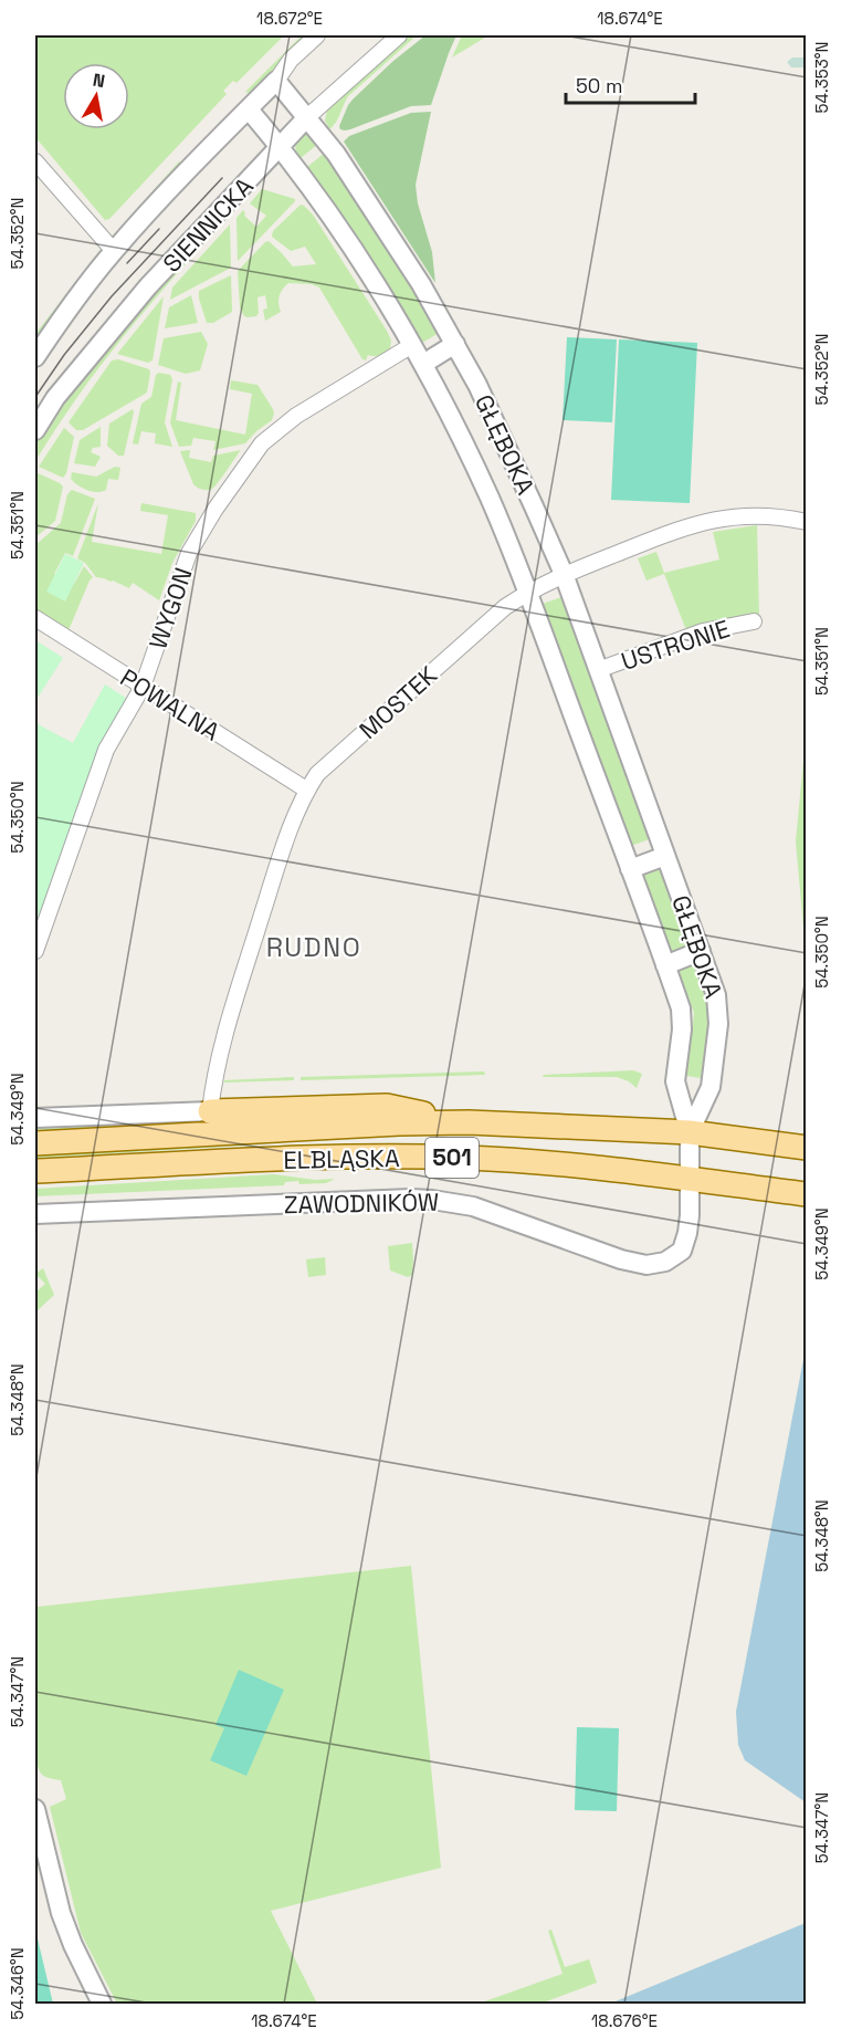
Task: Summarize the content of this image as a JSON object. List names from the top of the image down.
{
  "streets": {
    "main road": ["501", "ELBLĄSKA"],
    "street": [
      "SIENNICKA",
      "GŁĘBOKA",
      "WYGON",
      "USTRONIE",
      "MOSTEK",
      "POWALNA",
      "ZAWODNIKÓW"
    ]
  },
  "crossings": [
    ["SIENNICKA", "GŁĘBOKA"],
    ["GŁĘBOKA", "WYGON"],
    ["GŁĘBOKA", "USTRONIE"],
    ["GŁĘBOKA", "MOSTEK"],
    ["GŁĘBOKA", "ELBLĄSKA"],
    ["WYGON", "POWALNA"],
    ["MOSTEK", "POWALNA"],
    ["ELBLĄSKA", "ZAWODNIKÓW"]
  ],
  "districts": ["RUDNO"],
  "scale_bar": "50 m",
  "north": "top",
  "coordinates": [
    "18.672°E",
    "18.674°E",
    "54.353°N",
    "54.352°N",
    "54.351°N",
    "54.350°N",
    "54.349°N",
    "54.348°N",
    "54.347°N",
    "54.346°N",
    "18.676°E"
  ]
}
